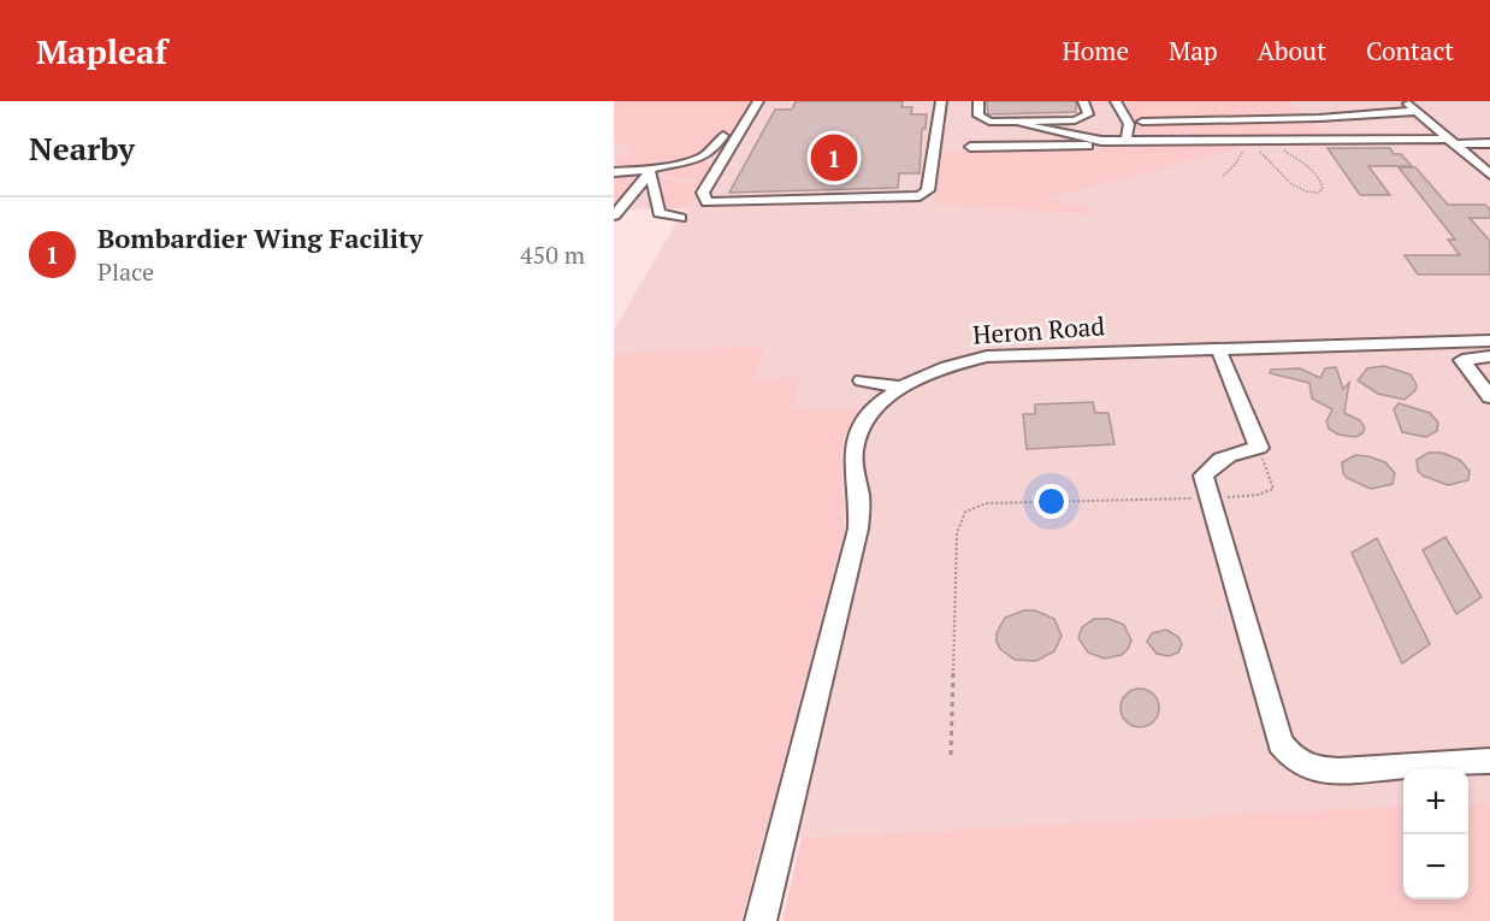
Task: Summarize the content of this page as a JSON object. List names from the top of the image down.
{
  "streets": {
    "street": ["Heron Road"]
  },
  "page": {
    "header": "Mapleaf",
    "nav": [
      "Home",
      "Map",
      "About",
      "Contact"
    ],
    "heading": "Nearby",
    "pins": "1",
    "list": [
      {
        "mark": "1",
        "name": "Bombardier Wing Facility",
        "note": "Place",
        "value": "450 m"
      }
    ],
    "map_buttons": ["+", "−"]
  }
}
